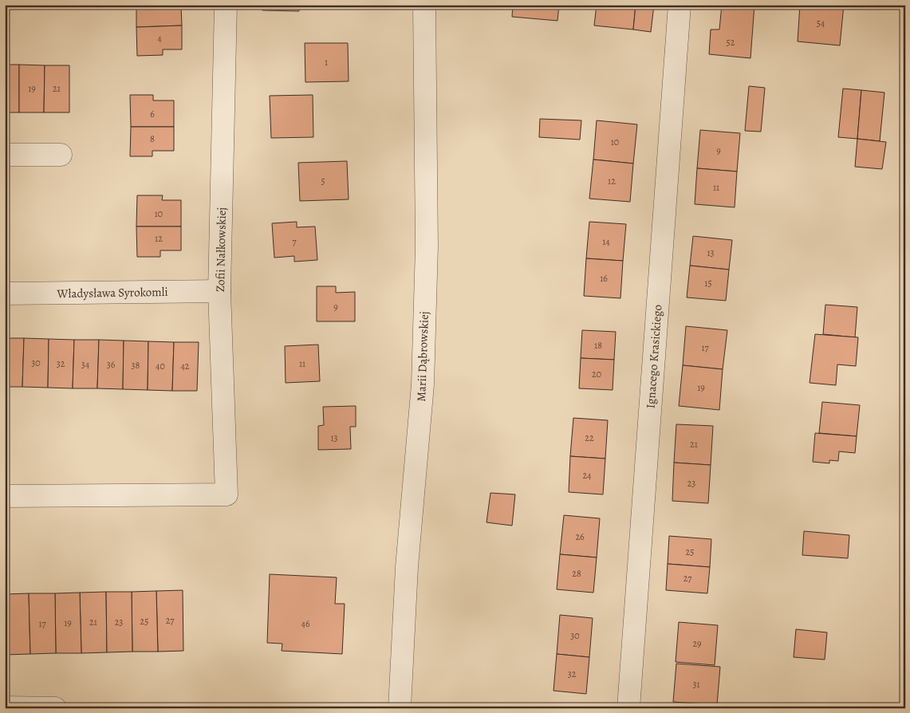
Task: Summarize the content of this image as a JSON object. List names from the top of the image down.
{
  "streets": {
    "street": [
      "Zofii Nałkowskiej",
      "Władysława Syrokomli",
      "Marii Dąbrowskiej",
      "Ignacego Krasickiego"
    ]
  },
  "crossings": [
    ["Zofii Nałkowskiej", "Władysława Syrokomli"]
  ],
  "house_numbers": [
    "54",
    "4",
    "52",
    "1",
    "19",
    "21",
    "6",
    "8",
    "10",
    "9",
    "5",
    "12",
    "11",
    "10",
    "12",
    "7",
    "14",
    "13",
    "16",
    "15",
    "9",
    "18",
    "17",
    "30",
    "32",
    "11",
    "34",
    "36",
    "38",
    "40",
    "42",
    "20",
    "19",
    "13",
    "22",
    "21",
    "24",
    "23",
    "26",
    "25",
    "28",
    "27",
    "27",
    "25",
    "21",
    "23",
    "19",
    "17",
    "46",
    "30",
    "29",
    "32",
    "31"
  ]
}
